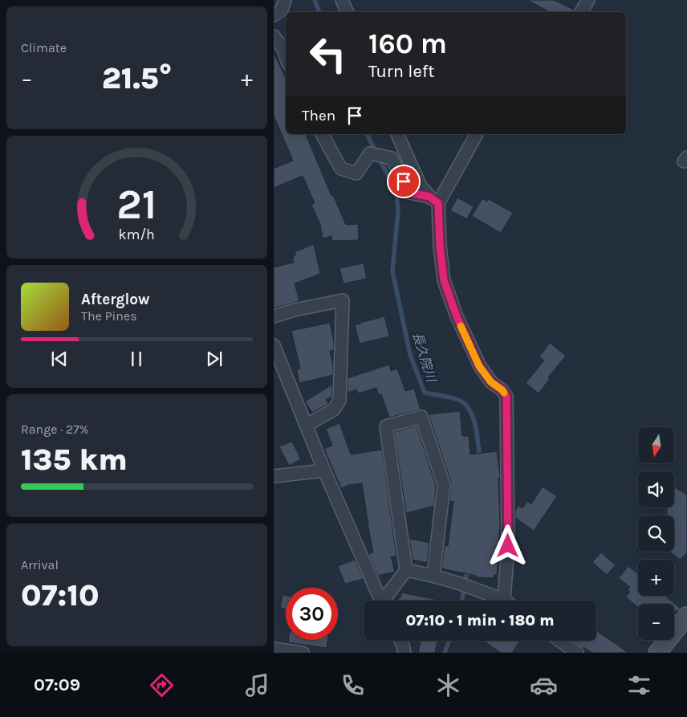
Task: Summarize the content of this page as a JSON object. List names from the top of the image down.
{
  "water": ["長久院川"],
  "north": "bottom",
  "page": {
    "tile": [
      "Climate",
      ["Range · 27%", "135 km"],
      ["Arrival", "07:10"]
    ],
    "turn": ["160 m", "Turn left"],
    "heat": ["−", "21.5°", "+"],
    "then": "Then",
    "song": ["Afterglow", "The Pines"],
    "map_buttons": ["+", "−"],
    "limit": "30",
    "trip": "07:10 · 1 min · 180 m",
    "tabs": "07:09",
    "gauge": ["21", "km/h"]
  }
}
